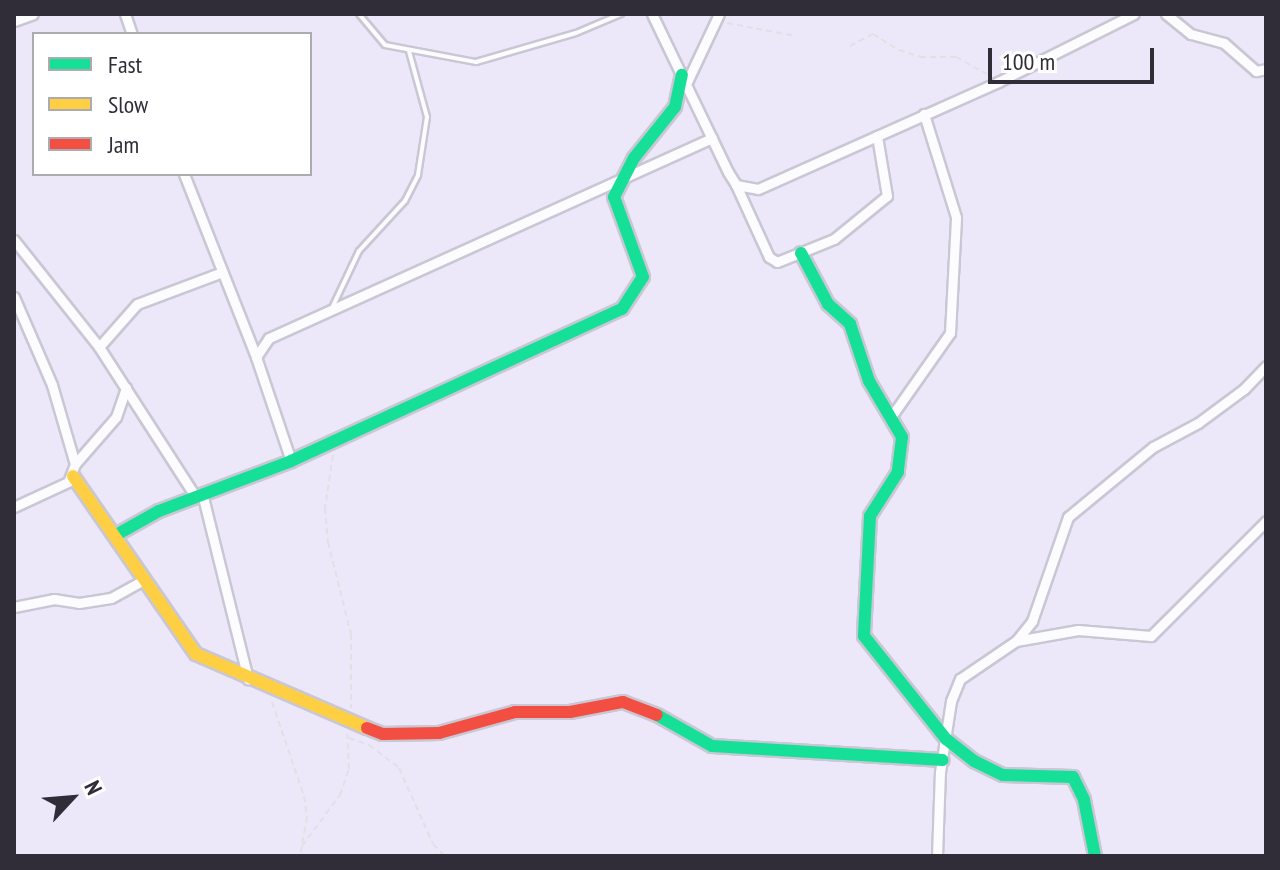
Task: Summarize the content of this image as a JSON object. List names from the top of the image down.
{
  "legend": ["Fast", "Slow", "Jam"],
  "scale_bar": "100 m",
  "north": "top right"
}
